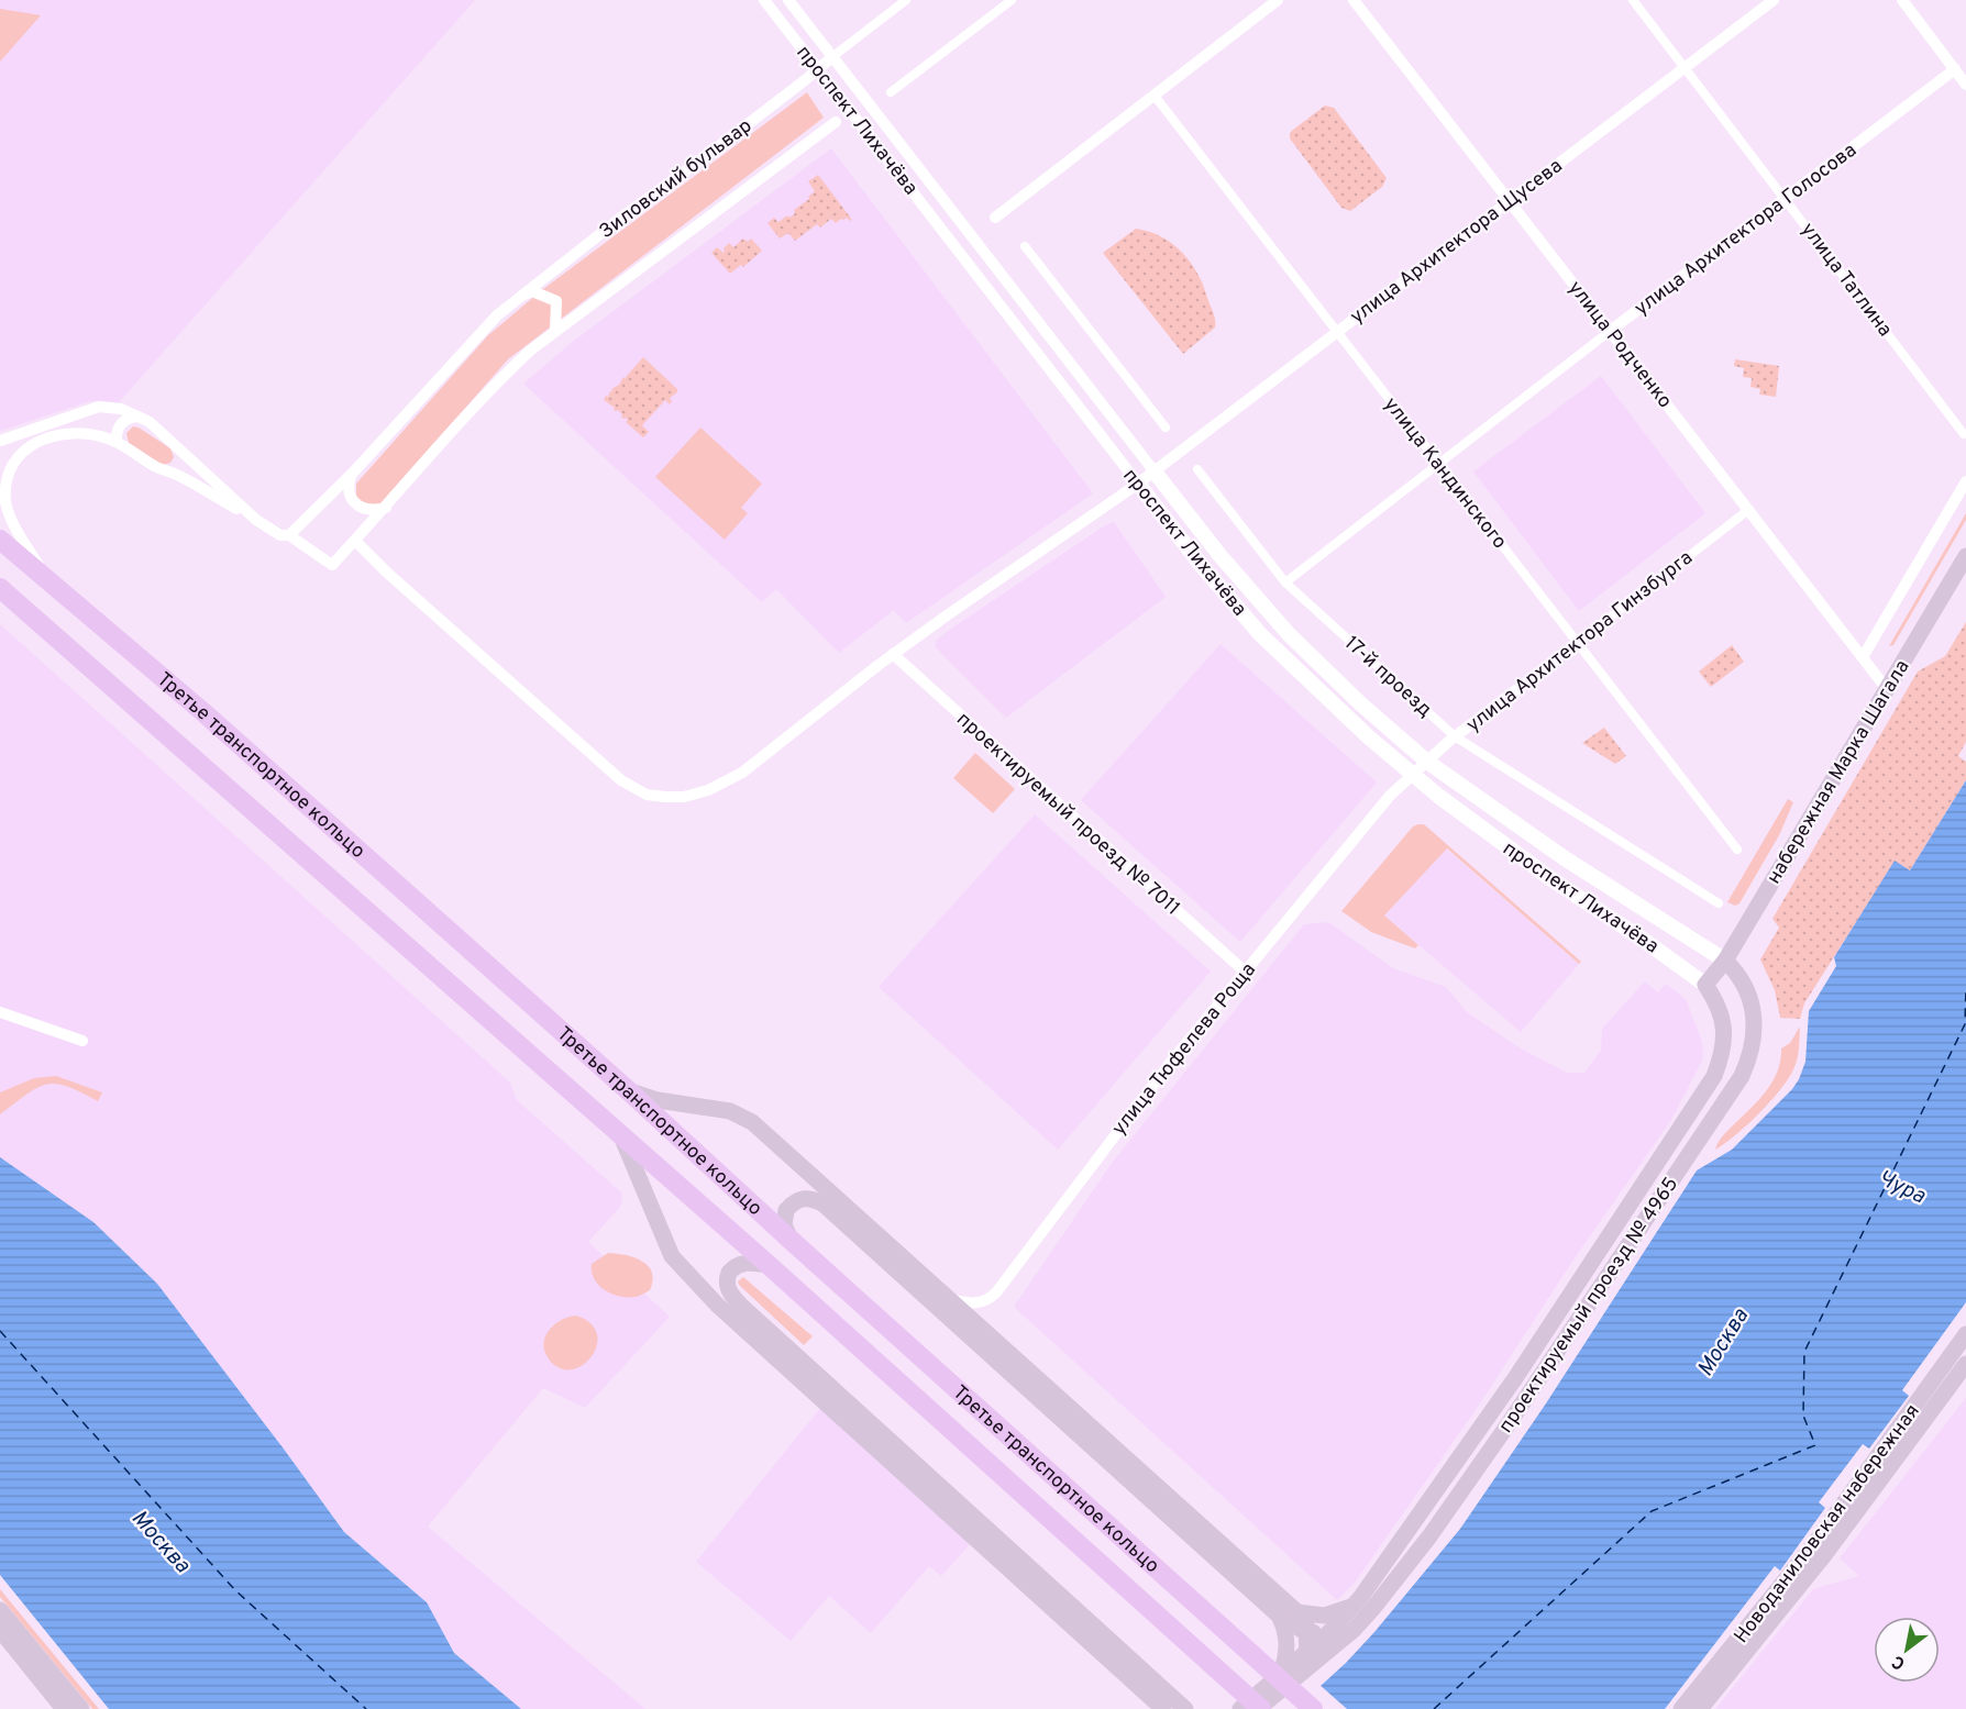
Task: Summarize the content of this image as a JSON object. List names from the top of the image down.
{
  "streets": {
    "main road": [
      "Третье транспортное кольцо",
      "набережная Марка Шагала",
      "проектируемый проезд № 4965",
      "Новоданиловская набережная"
    ],
    "street": [
      "проспект Лихачёва",
      "Зиловский бульвар",
      "улица Архитектора Голосова",
      "улица Архитектора Щусева",
      "улица Татлина",
      "улица Родченко",
      "улица Кандинского",
      "улица Архитектора Гинзбурга",
      "17-й проезд",
      "проектируемый проезд № 7011",
      "улица Тюфелева Роща"
    ]
  },
  "crossings": [
    ["проспект Лихачёва", "Зиловский бульвар"],
    ["проспект Лихачёва", "улица Архитектора Щусева"],
    ["проспект Лихачёва", "улица Архитектора Гинзбурга"],
    ["проспект Лихачёва", "набережная Марка Шагала"],
    ["проспект Лихачёва", "улица Тюфелева Роща"],
    ["проспект Лихачёва", "проектируемый проезд № 4965"],
    ["улица Архитектора Голосова", "улица Татлина"],
    ["улица Архитектора Голосова", "улица Родченко"],
    ["улица Архитектора Голосова", "улица Кандинского"],
    ["улица Архитектора Голосова", "17-й проезд"],
    ["улица Архитектора Щусева", "улица Татлина"],
    ["улица Архитектора Щусева", "улица Родченко"],
    ["улица Архитектора Щусева", "улица Кандинского"],
    ["улица Архитектора Щусева", "проектируемый проезд № 7011"],
    ["улица Родченко", "улица Архитектора Гинзбурга"],
    ["улица Родченко", "набережная Марка Шагала"],
    ["улица Кандинского", "улица Архитектора Гинзбурга"],
    ["улица Архитектора Гинзбурга", "17-й проезд"],
    ["улица Архитектора Гинзбурга", "улица Тюфелева Роща"],
    ["Третье транспортное кольцо", "проектируемый проезд № 4965"],
    ["набережная Марка Шагала", "проектируемый проезд № 4965"],
    ["проектируемый проезд № 7011", "улица Тюфелева Роща"]
  ],
  "water": ["Чура", "Москва"],
  "north": "bottom left"
}
